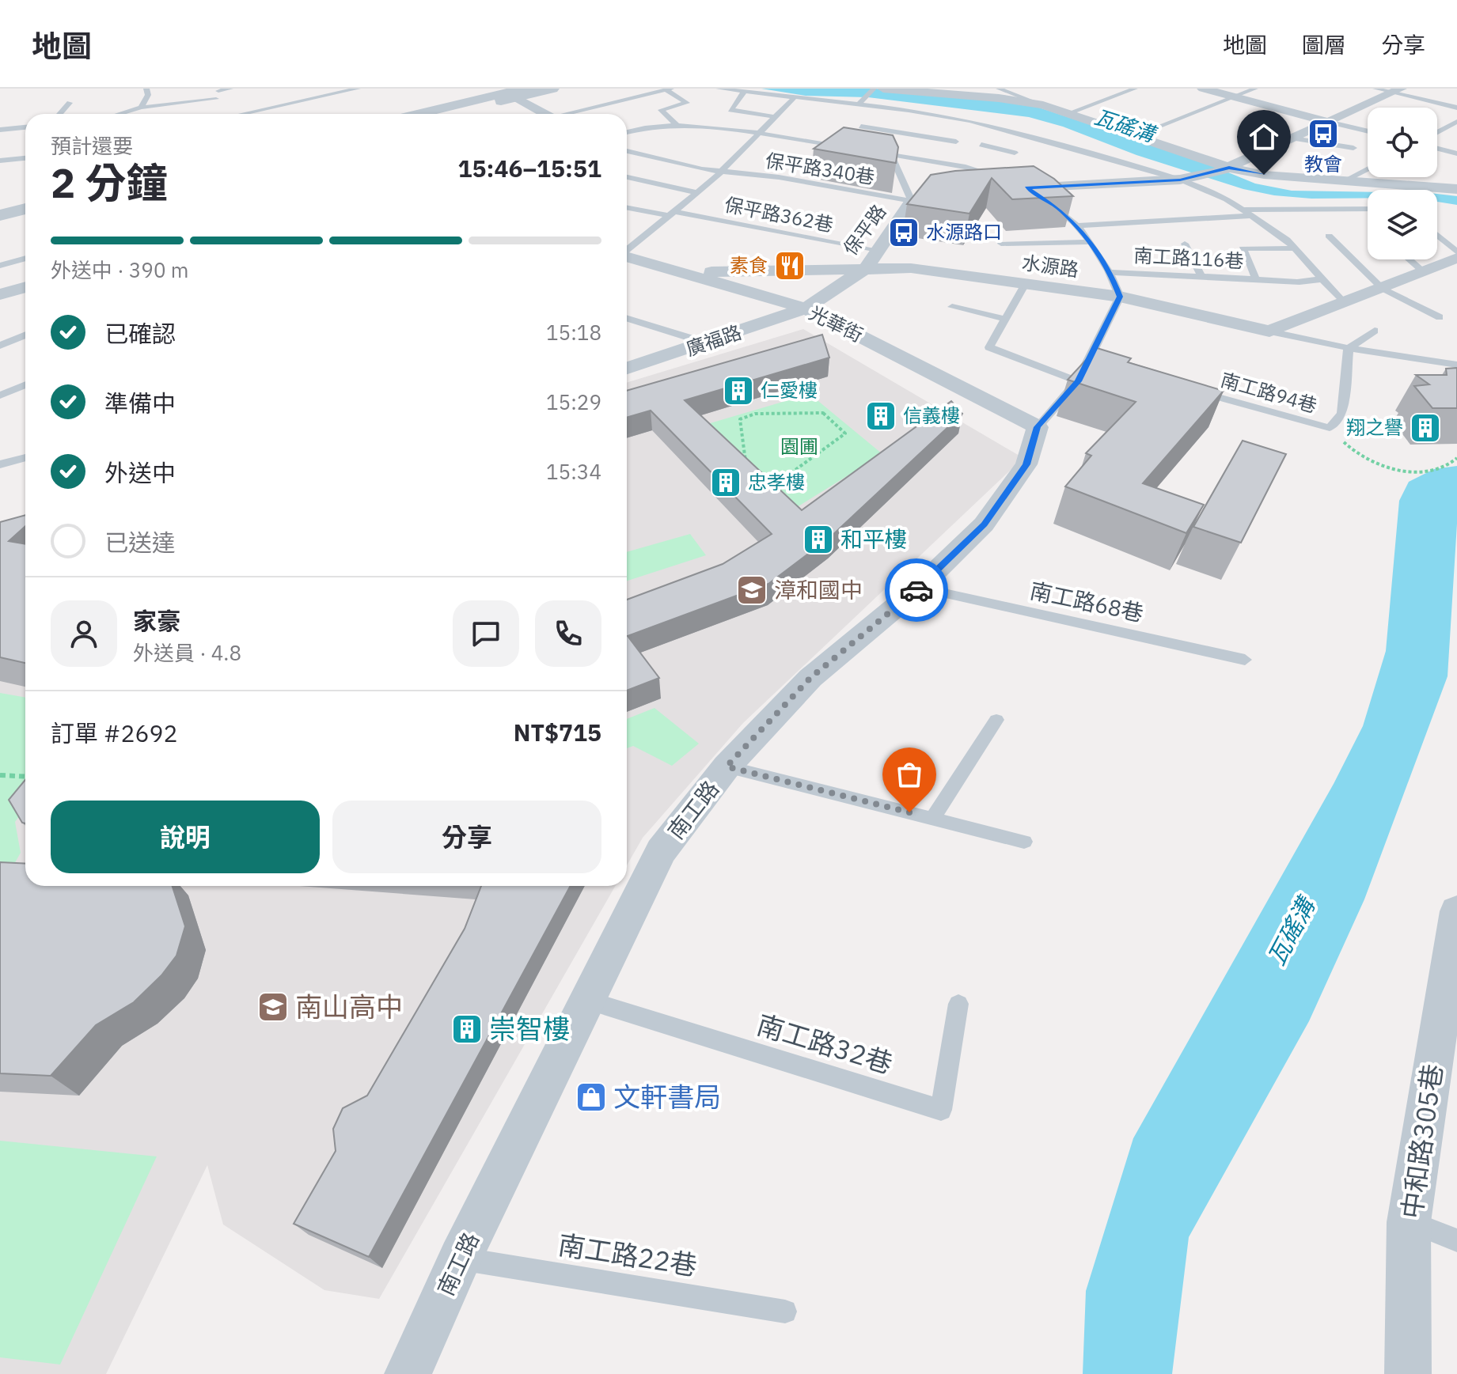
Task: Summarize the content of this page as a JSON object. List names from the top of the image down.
{
  "streets": {
    "street": [
      "保平路",
      "水源路",
      "光華街",
      "廣福路",
      "南工路",
      "中和路305巷"
    ],
    "lane": [
      "保平路340巷",
      "保平路362巷",
      "南工路116巷",
      "南工路94巷",
      "南工路68巷",
      "南工路32巷",
      "南工路22巷"
    ]
  },
  "crossings": [
    ["保平路340巷", "保平路"],
    ["保平路362巷", "保平路"],
    ["保平路", "水源路"],
    ["保平路", "光華街"],
    ["保平路", "廣福路"],
    ["水源路", "光華街"],
    ["水源路", "南工路"],
    ["光華街", "廣福路"],
    ["光華街", "南工路"],
    ["南工路68巷", "南工路"],
    ["南工路", "南工路32巷"],
    ["南工路", "南工路22巷"]
  ],
  "water": ["瓦磘溝"],
  "parks": ["園圃"],
  "places": {
    "bus stop": ["教會", "水源路口"],
    "restaurant": ["素食"],
    "building": [
      "仁愛樓",
      "信義樓",
      "翔之譽",
      "忠孝樓",
      "和平樓",
      "崇智樓"
    ],
    "school or university": ["漳和國中", "南山高中"],
    "shop": ["文軒書局"]
  },
  "page": {
    "header": "地圖",
    "nav": ["地圖", "圖層", "分享"],
    "heading": ["2 分鐘", "預計還要", "15:46–15:51"],
    "panel": [
      "家豪",
      "外送員 · 4.8",
      "訂單 #2692",
      "NT$715"
    ],
    "bar": "外送中 · 390 m",
    "list": [
      ["已確認", "15:18"],
      ["準備中", "15:29"],
      ["外送中", "15:34"],
      "已送達"
    ],
    "buttons": ["說明", "分享"]
  }
}
